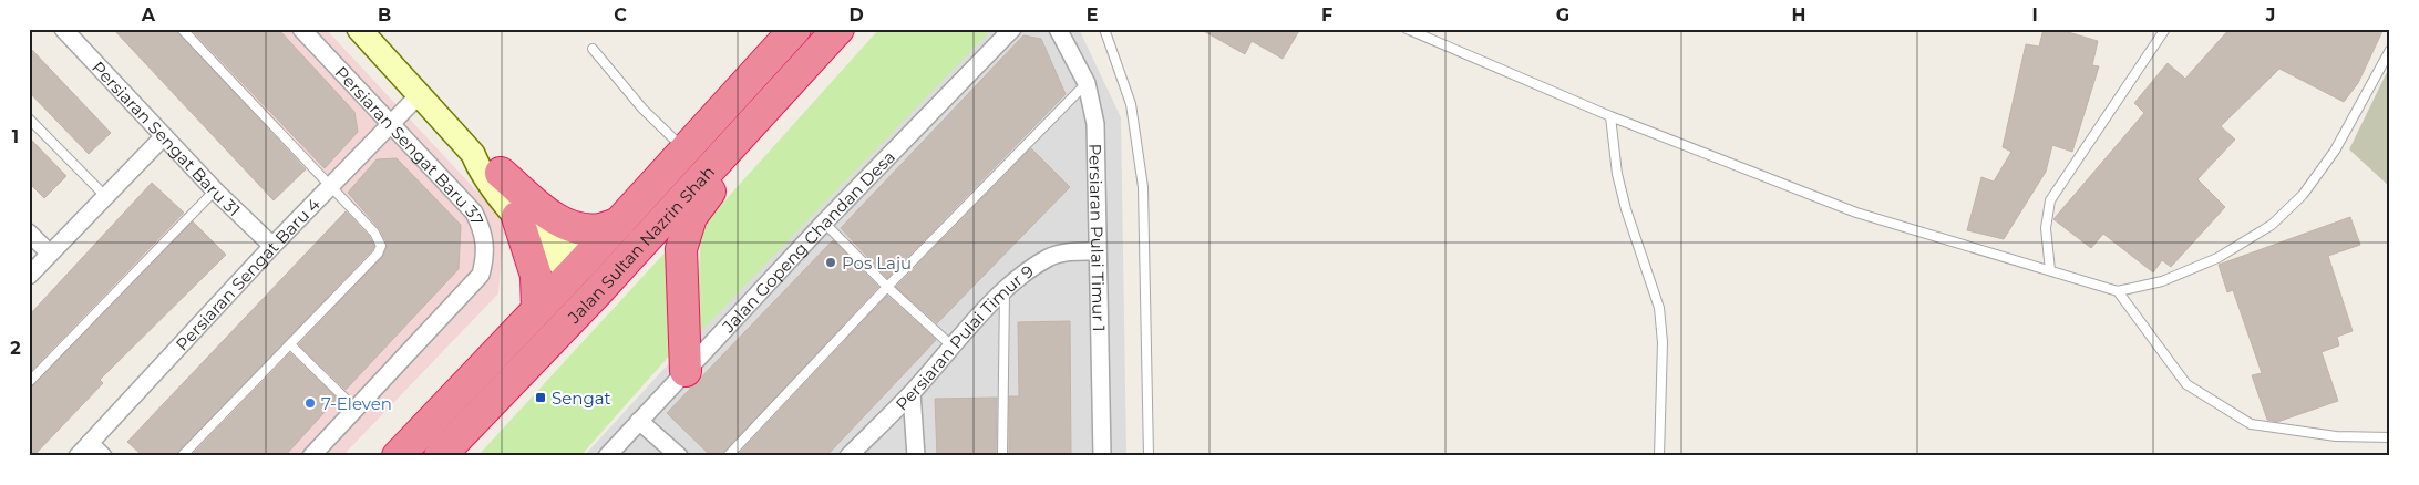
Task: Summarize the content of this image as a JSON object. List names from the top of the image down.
{
  "streets": {
    "highway": ["Jalan Sultan Nazrin Shah"],
    "street": [
      "Persiaran Sengat Baru 31",
      "Persiaran Sengat Baru 37",
      "Persiaran Pulai Timur 1",
      "Jalan Gopeng Chandan Desa",
      "Persiaran Sengat Baru 4",
      "Persiaran Pulai Timur 9"
    ]
  },
  "crossings": [
    ["Persiaran Sengat Baru 31", "Persiaran Sengat Baru 4"],
    ["Persiaran Sengat Baru 37", "Persiaran Sengat Baru 4"],
    ["Persiaran Pulai Timur 1", "Persiaran Pulai Timur 9"]
  ],
  "places": {
    "other": ["Pos Laju", "7-Eleven"],
    "transit": ["Sengat"]
  },
  "grid": {
    "columns": [
      "A",
      "B",
      "C",
      "D",
      "E",
      "F",
      "G",
      "H",
      "I",
      "J"
    ],
    "rows": ["1", "2"]
  }
}
